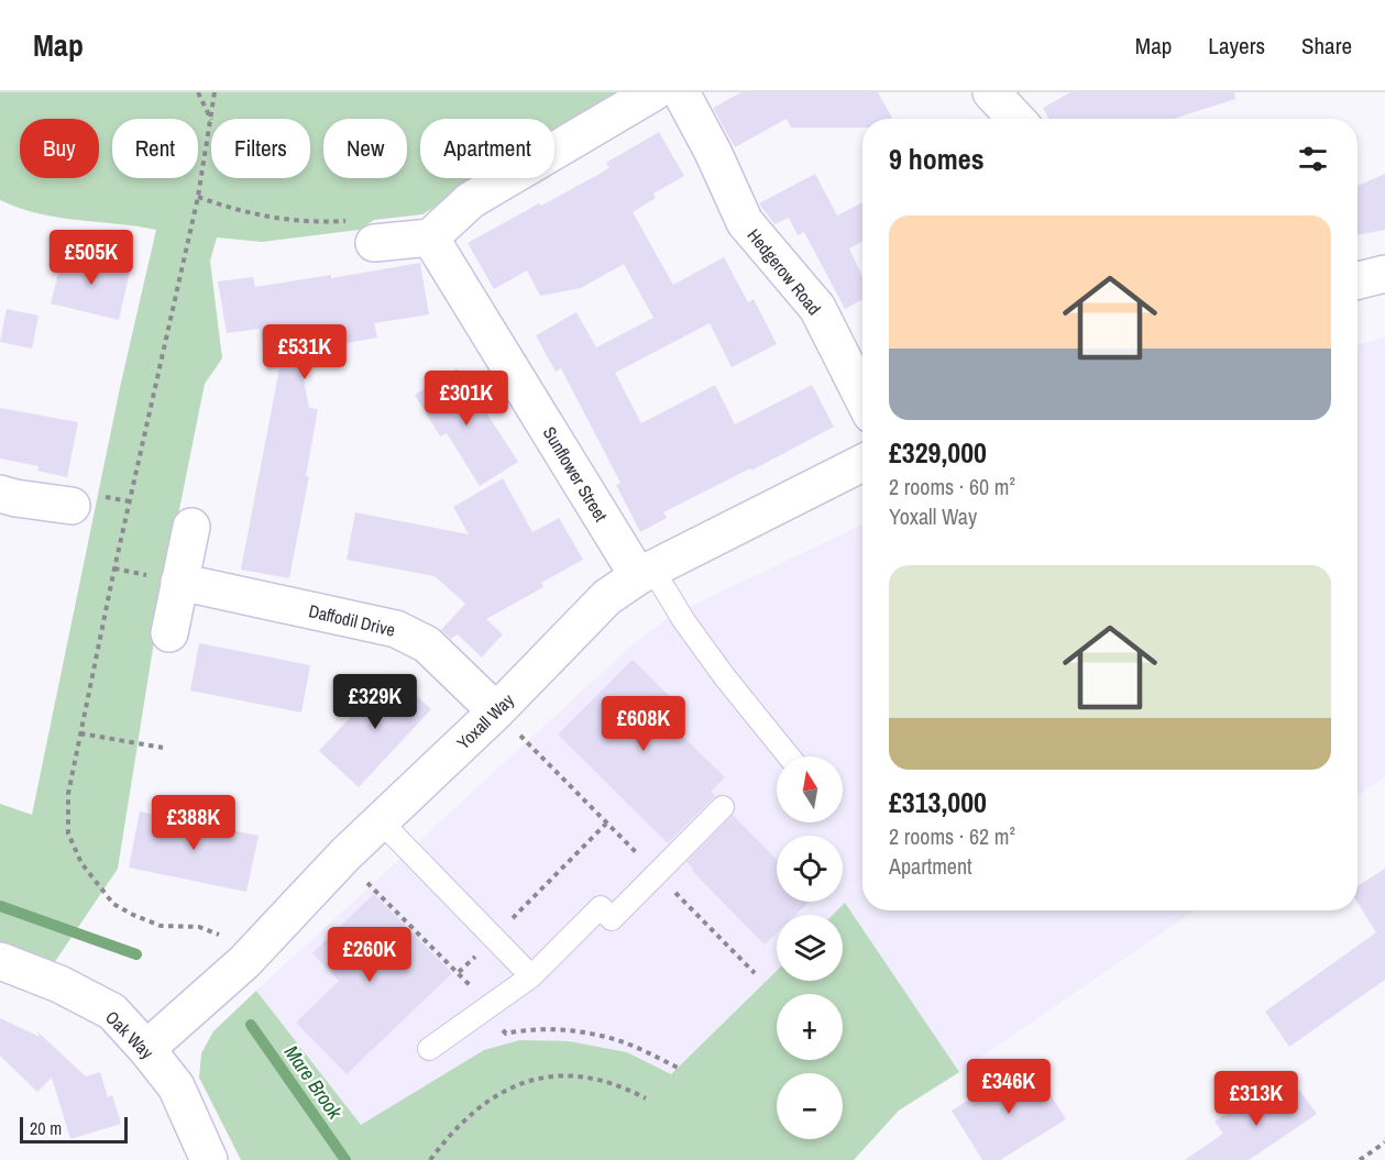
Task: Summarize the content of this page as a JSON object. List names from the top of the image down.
{
  "streets": {
    "street": [
      "Hedgerow Road",
      "Sunflower Street",
      "Daffodil Drive",
      "Yoxall Way",
      "Oak Way"
    ]
  },
  "crossings": [
    ["Sunflower Street", "Yoxall Way"],
    ["Daffodil Drive", "Yoxall Way"],
    ["Yoxall Way", "Oak Way"]
  ],
  "water": ["Mare Brook"],
  "scale_bar": "20 m",
  "north": "top",
  "page": {
    "header": "Map",
    "nav": ["Map", "Layers", "Share"],
    "chip": [
      "Buy",
      "Rent",
      "Filters",
      "New",
      "Apartment"
    ],
    "heading": "9 homes",
    "list": [
      {
        "name": "£329,000",
        "note": "2 rooms · 60 m² · Yoxall Way"
      },
      {
        "name": "£313,000",
        "note": "2 rooms · 62 m² · Apartment"
      }
    ],
    "price": [
      "£505K",
      "£531K",
      "£301K",
      "£329K",
      "£608K",
      "£388K",
      "£260K",
      "£346K",
      "£313K"
    ],
    "map_buttons": ["+", "−"],
    "scale": "20 m"
  }
}
